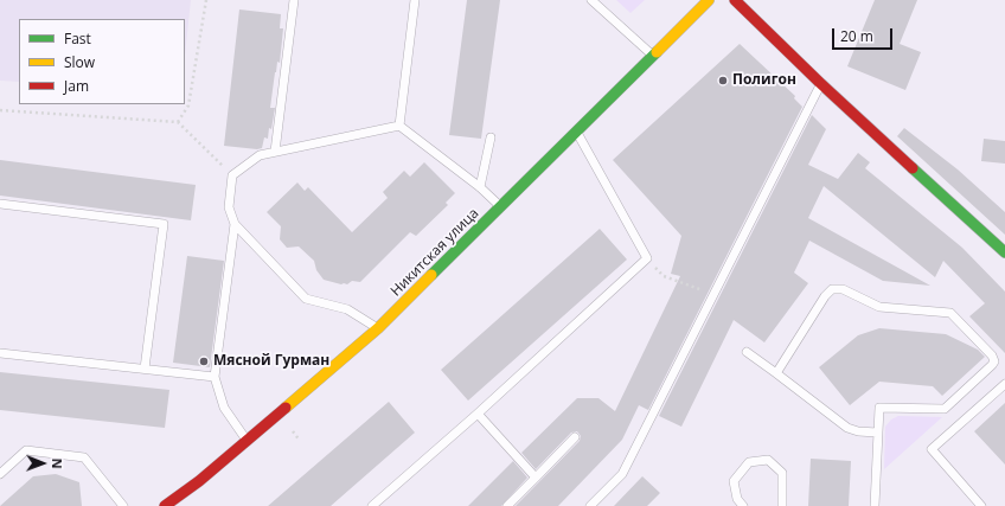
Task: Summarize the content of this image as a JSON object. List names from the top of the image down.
{
  "streets": {
    "street": ["Никитская улица"]
  },
  "places": ["Полигон", "Мясной Гурман"],
  "legend": ["Fast", "Slow", "Jam"],
  "scale_bar": "20 m",
  "north": "right"
}
